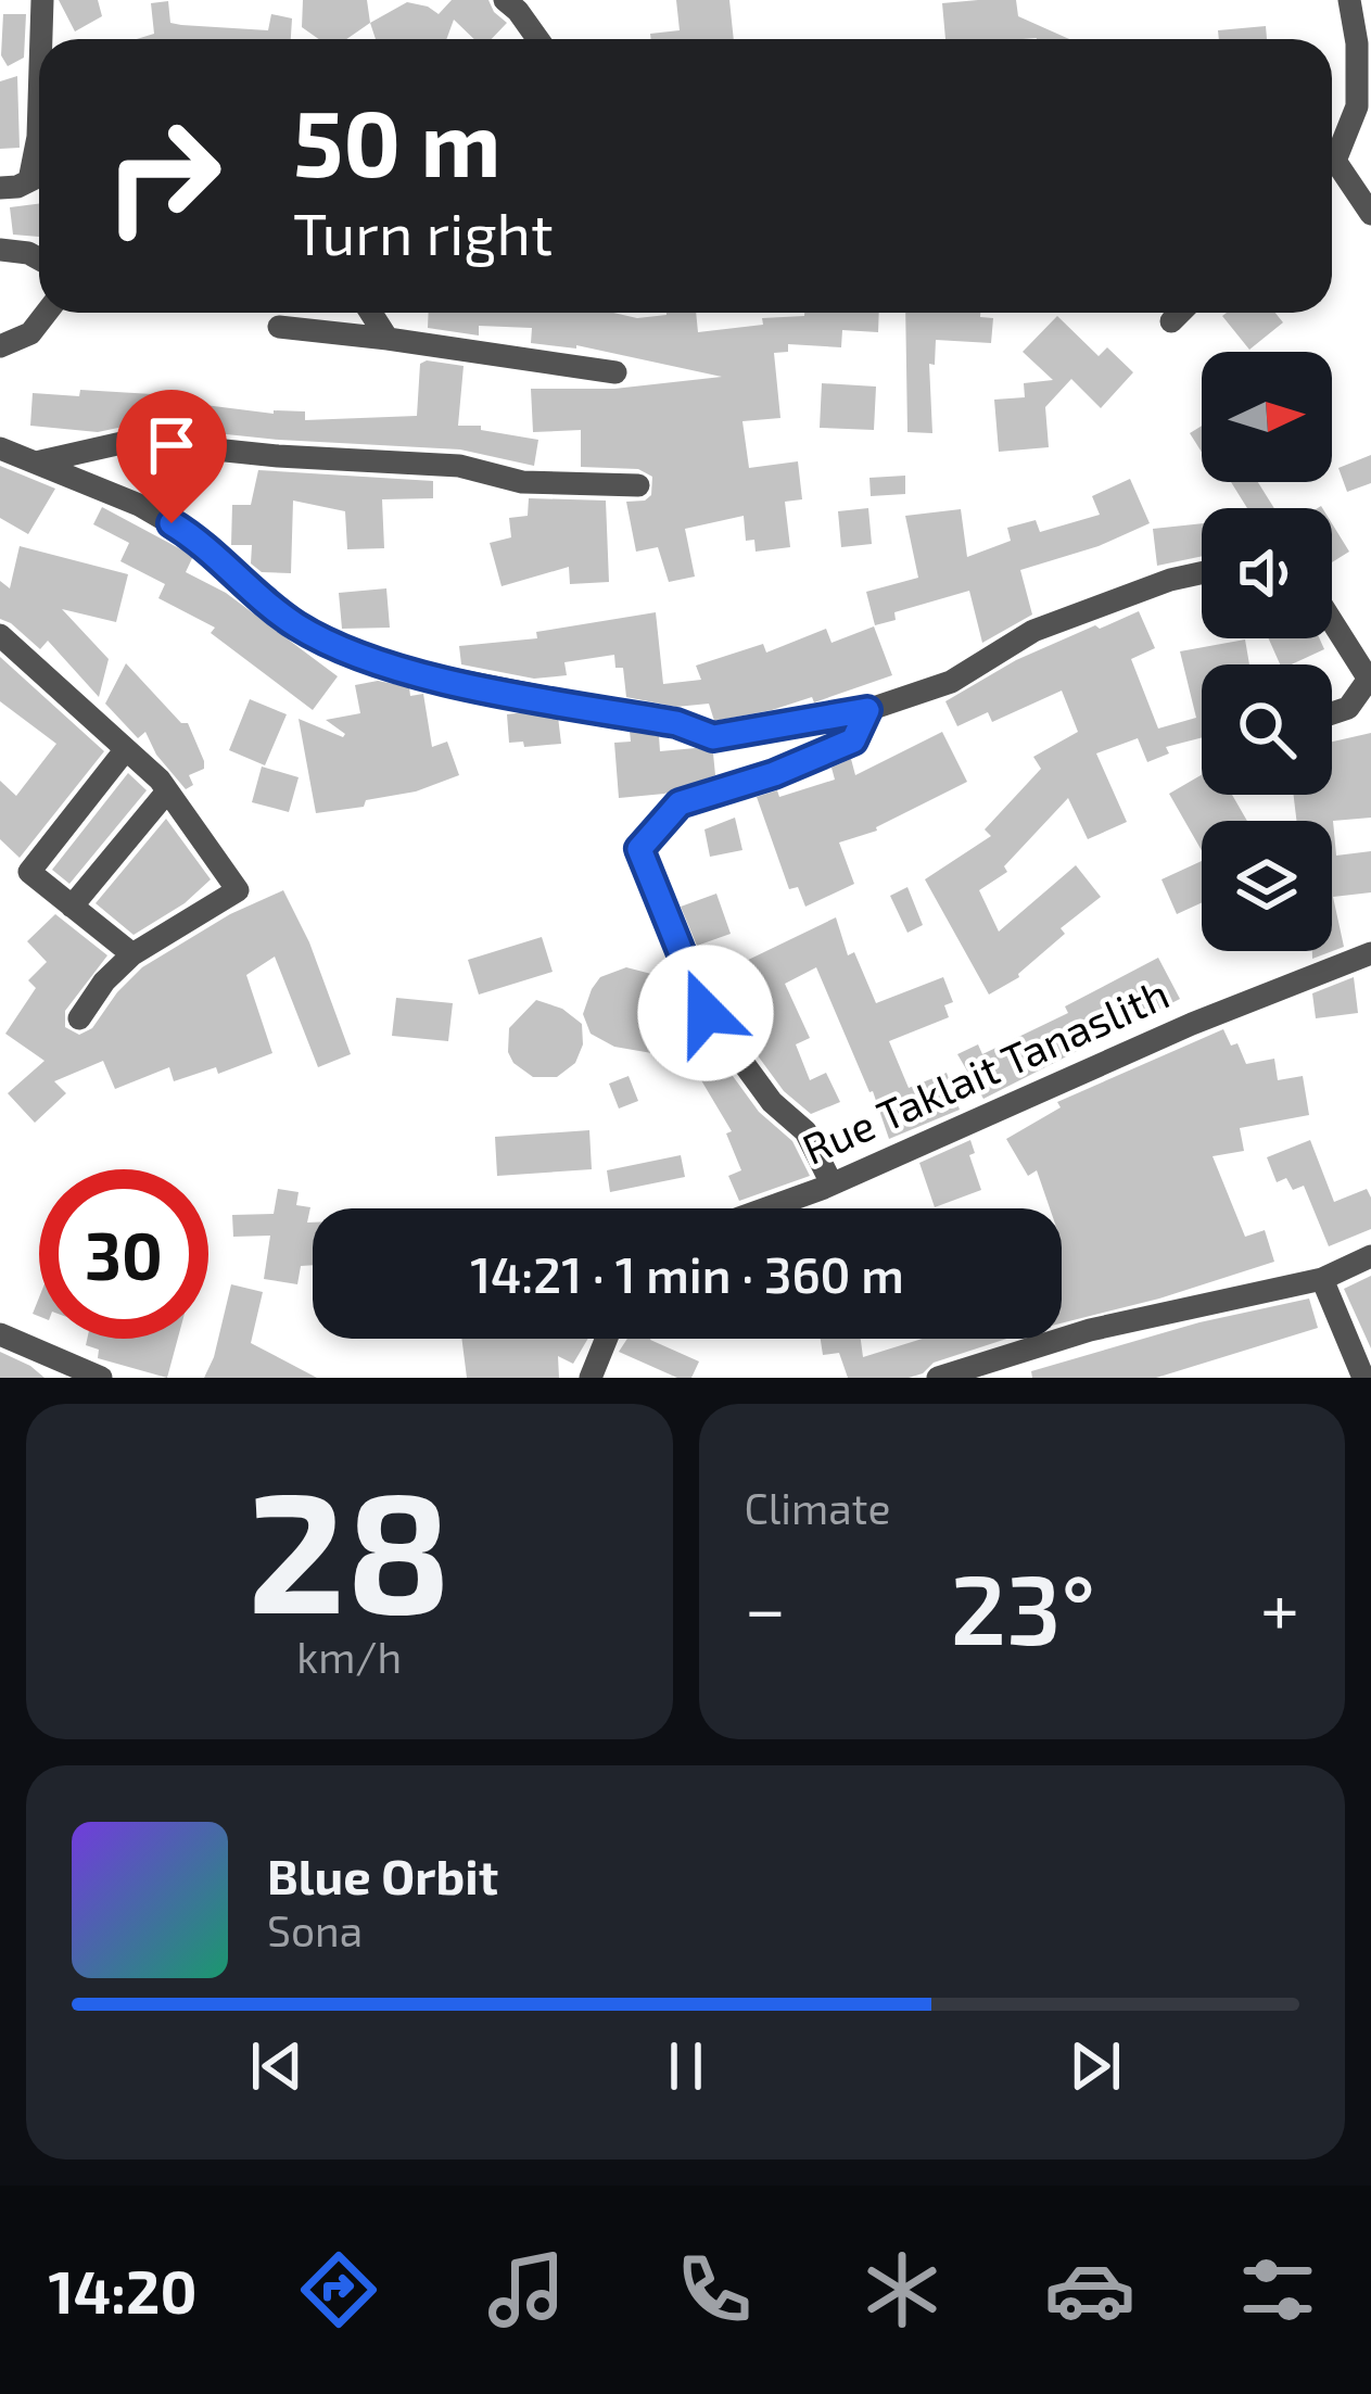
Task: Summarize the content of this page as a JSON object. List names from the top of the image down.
{
  "streets": {
    "street": ["Rue Taklait Tanaslith"]
  },
  "north": "right",
  "page": {
    "turn": ["50 m", "Turn right"],
    "limit": "30",
    "trip": "14:21 · 1 min · 360 m",
    "tile": [
      ["28", "km/h"],
      "Climate"
    ],
    "heat": ["−", "23°", "+"],
    "song": ["Blue Orbit", "Sona"],
    "tabs": "14:20"
  }
}
